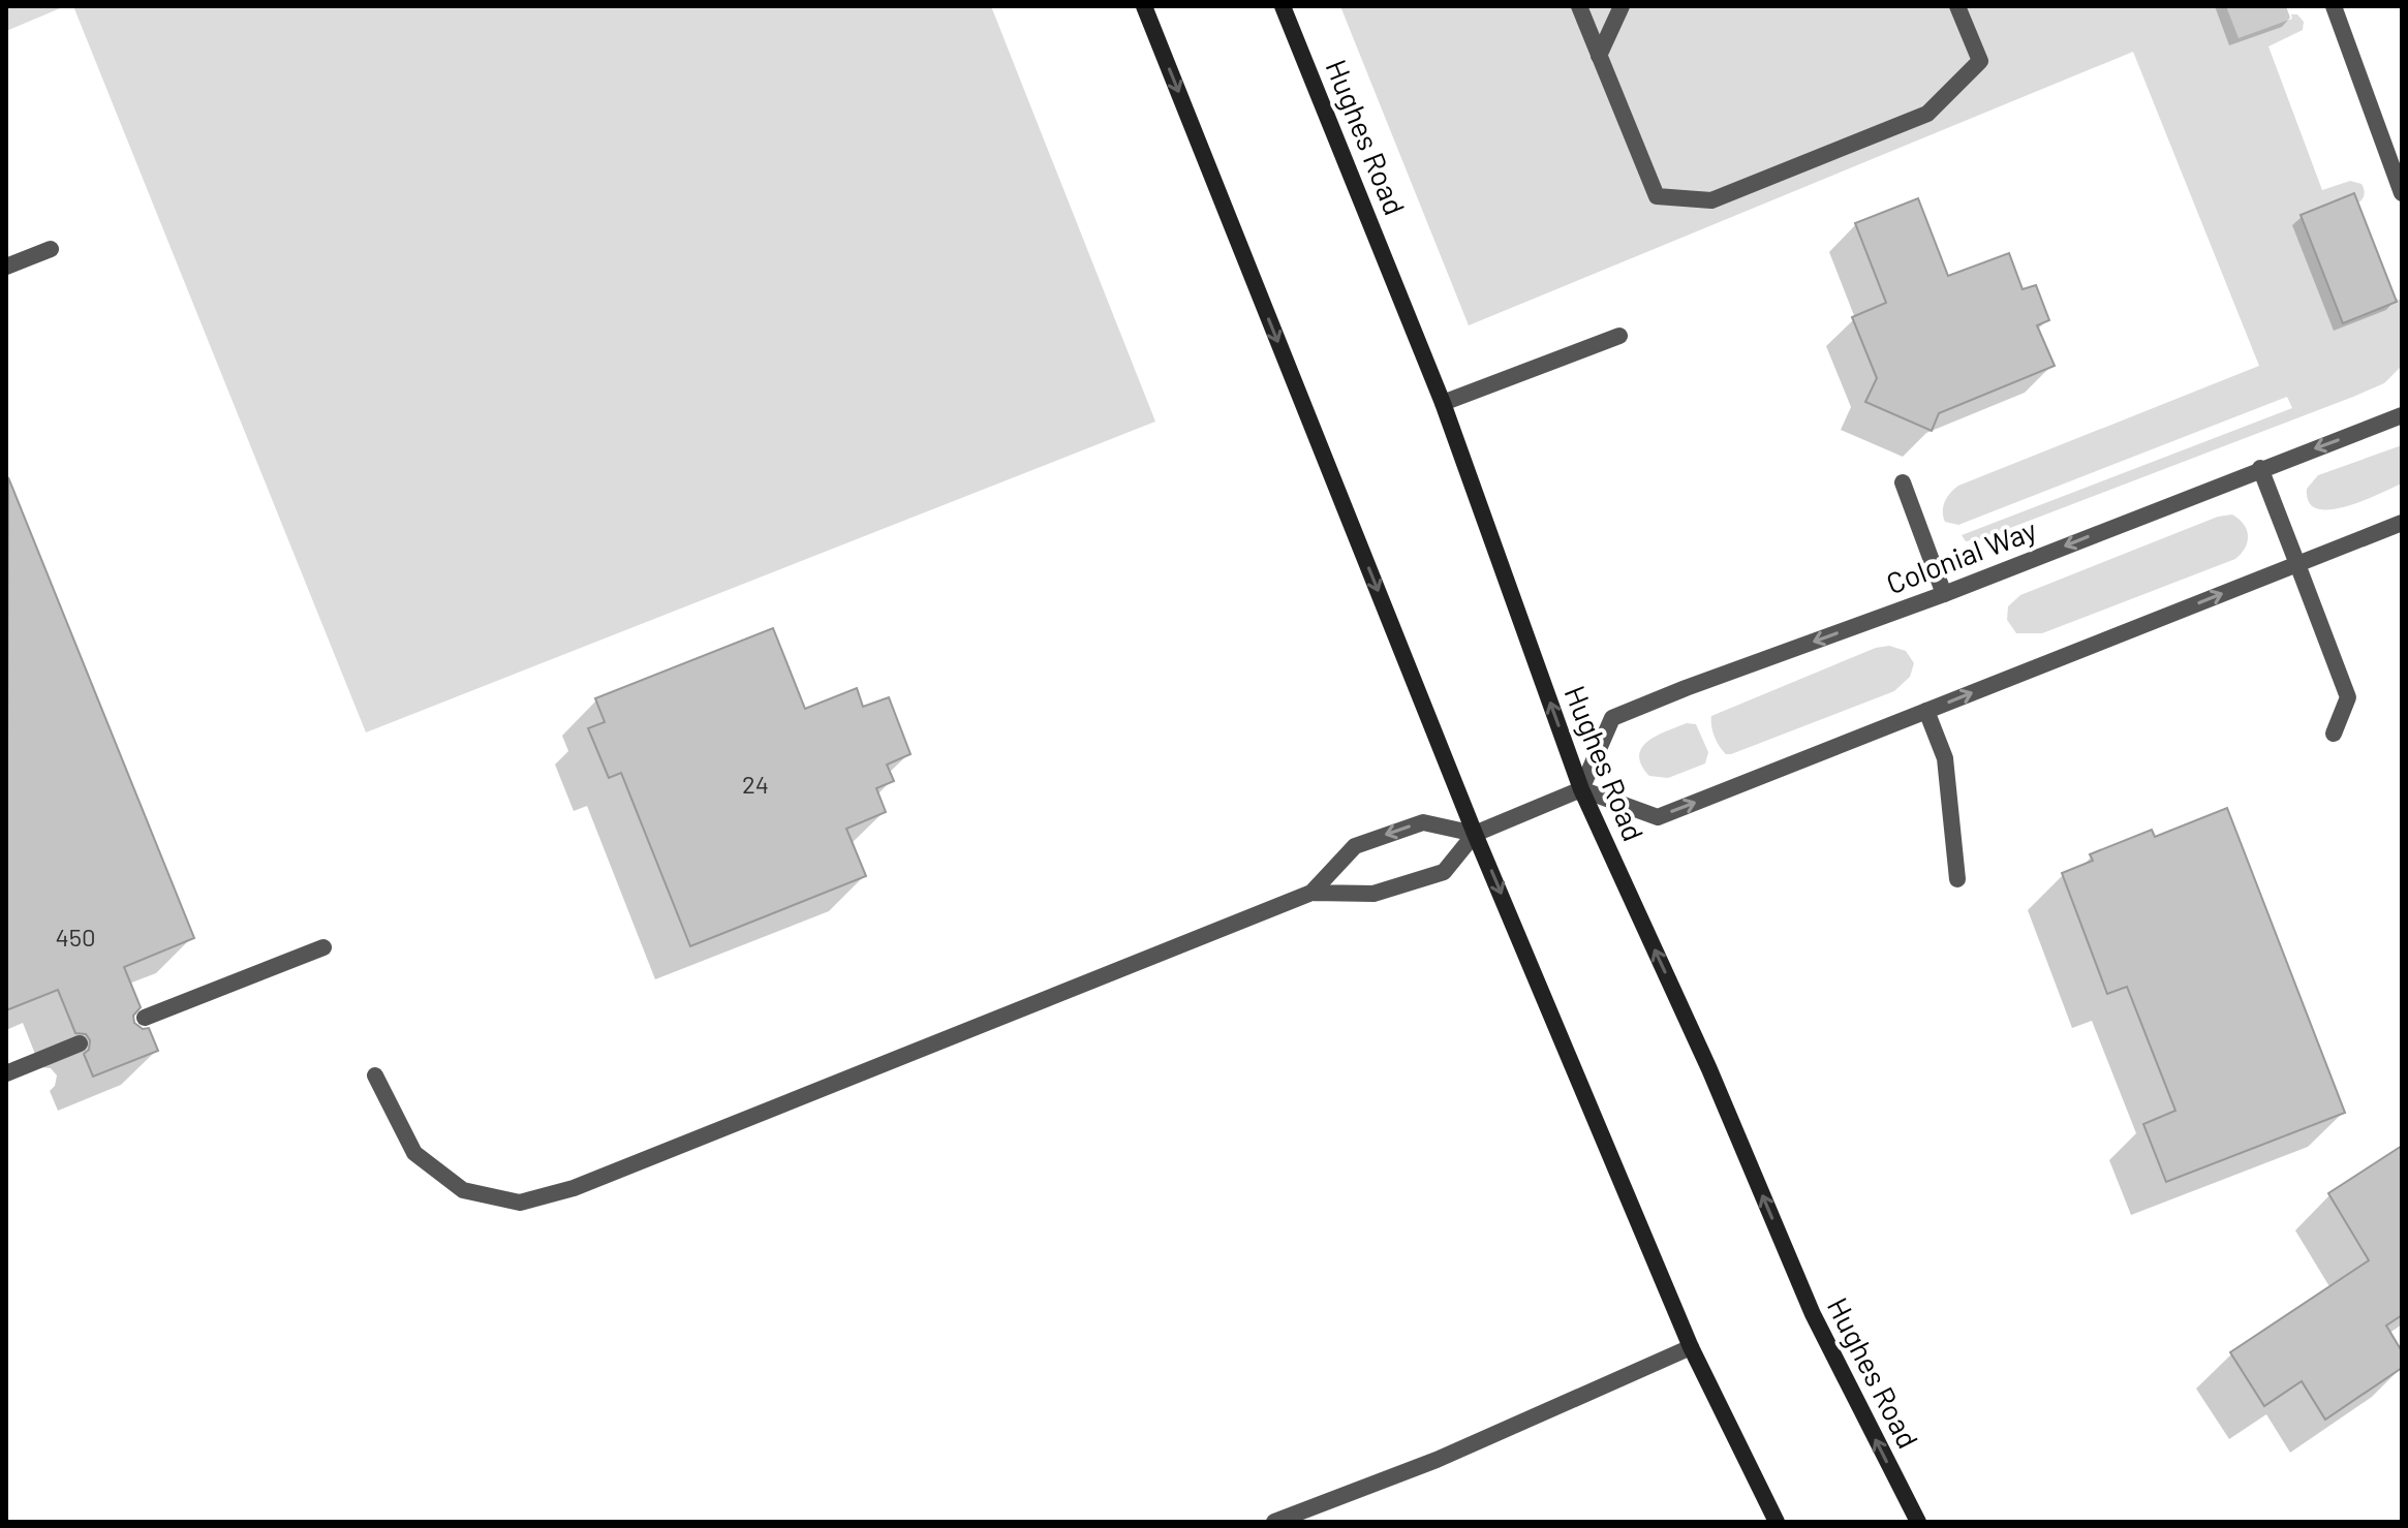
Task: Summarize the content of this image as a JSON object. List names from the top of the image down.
{
  "streets": {
    "main road": ["Hughes Road"],
    "street": ["Colonial Way"]
  },
  "crossings": [
    ["Hughes Road", "Colonial Way"]
  ],
  "house_numbers": ["24", "450"]
}
